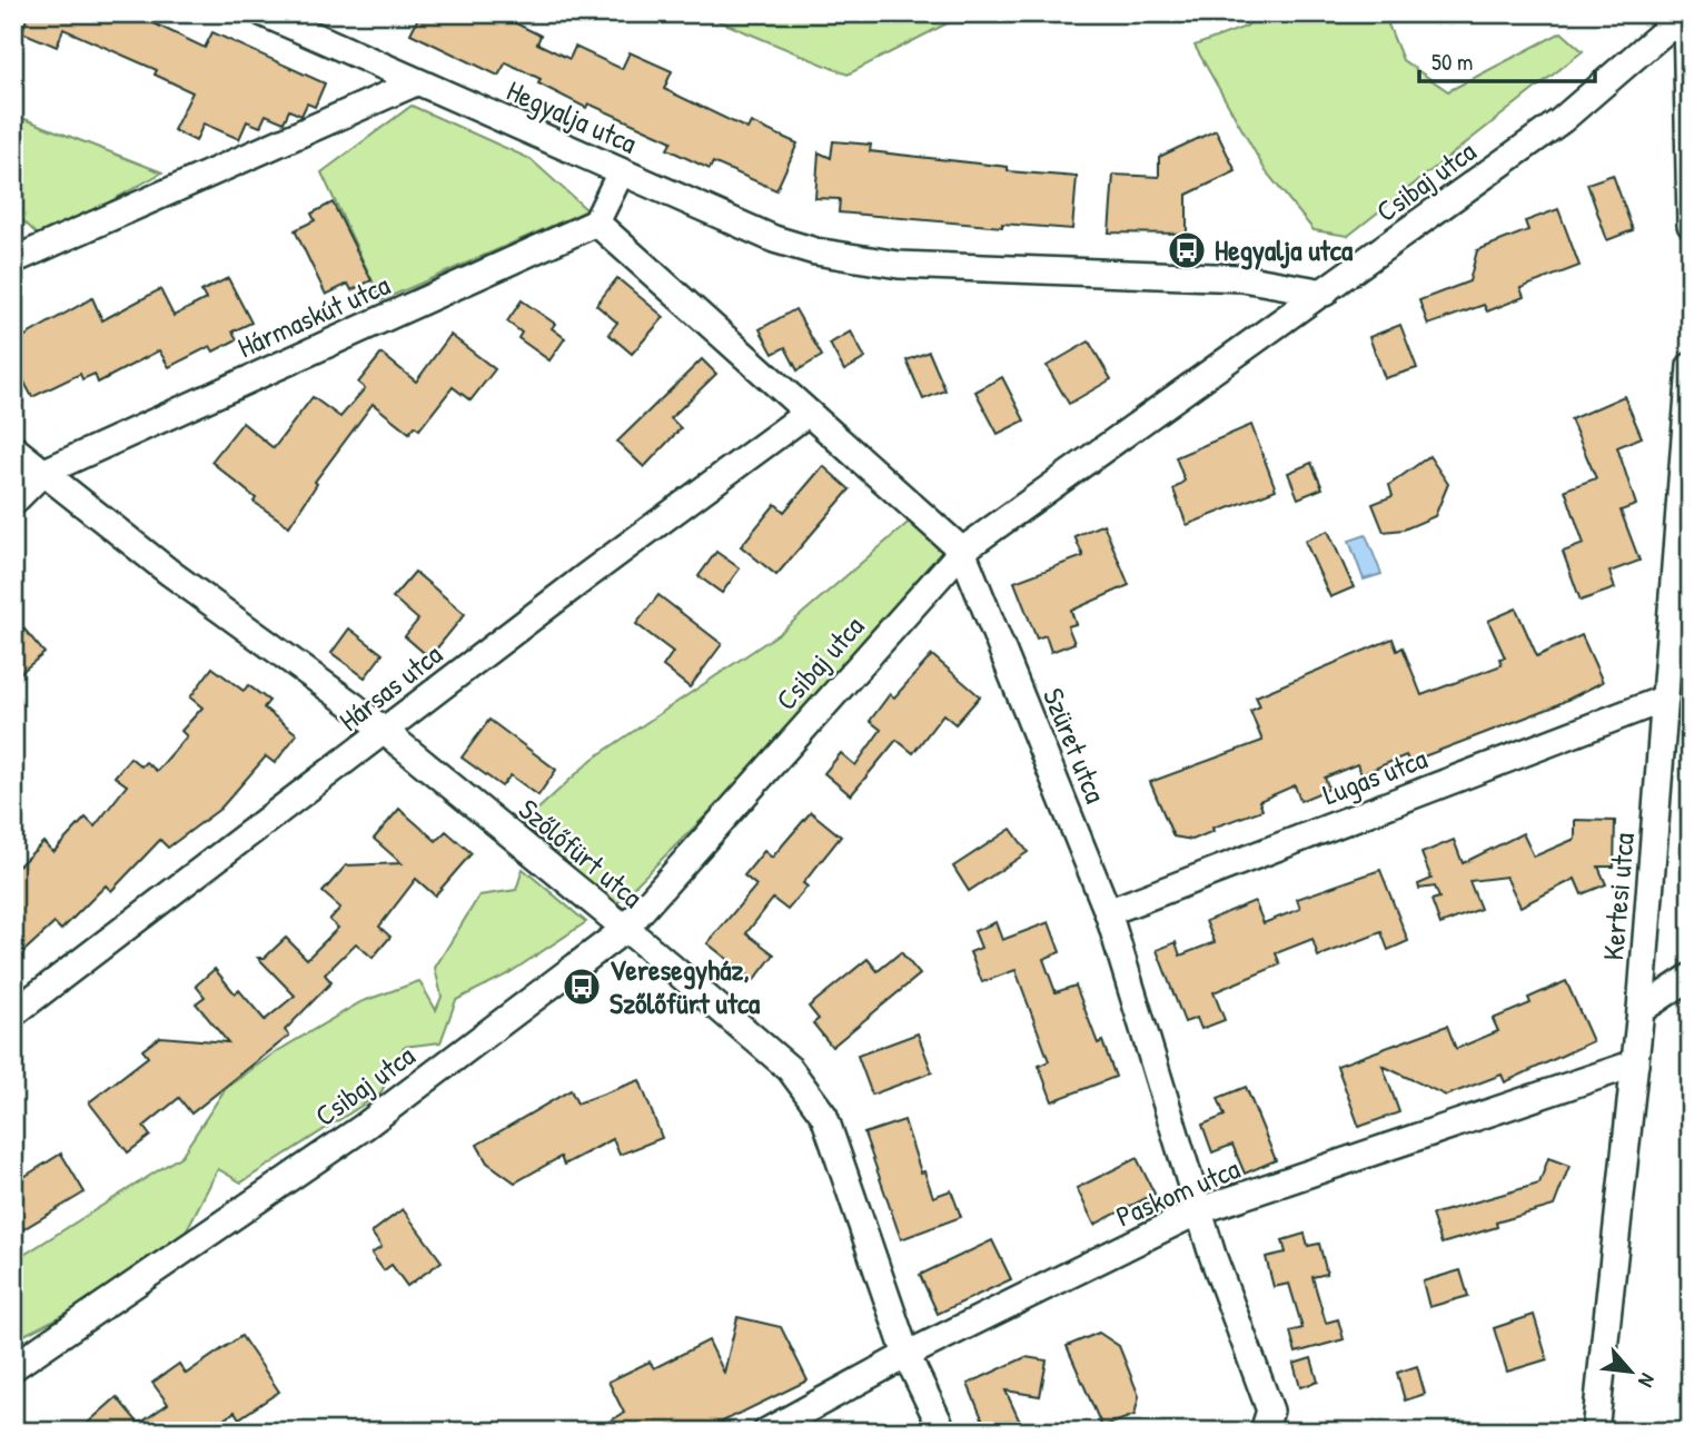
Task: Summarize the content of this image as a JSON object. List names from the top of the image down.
{
  "streets": {
    "street": [
      "Hegyalja utca",
      "Csibaj utca",
      "Hármaskút utca",
      "Hársas utca",
      "Szüret utca",
      "Lugas utca",
      "Szőlőfürt utca",
      "Kertesi utca",
      "Paskom utca"
    ]
  },
  "crossings": [
    ["Hegyalja utca", "Csibaj utca"],
    ["Csibaj utca", "Szüret utca"],
    ["Csibaj utca", "Szőlőfürt utca"],
    ["Hármaskút utca", "Szüret utca"],
    ["Hármaskút utca", "Szőlőfürt utca"],
    ["Hársas utca", "Szüret utca"],
    ["Hársas utca", "Szőlőfürt utca"],
    ["Szüret utca", "Lugas utca"],
    ["Szüret utca", "Paskom utca"],
    ["Lugas utca", "Kertesi utca"],
    ["Szőlőfürt utca", "Paskom utca"],
    ["Kertesi utca", "Paskom utca"]
  ],
  "places": {
    "bus stop": ["Hegyalja utca", "Veresegyház, Szőlőfürt utca"]
  },
  "scale_bar": "50 m",
  "north": "bottom right"
}
